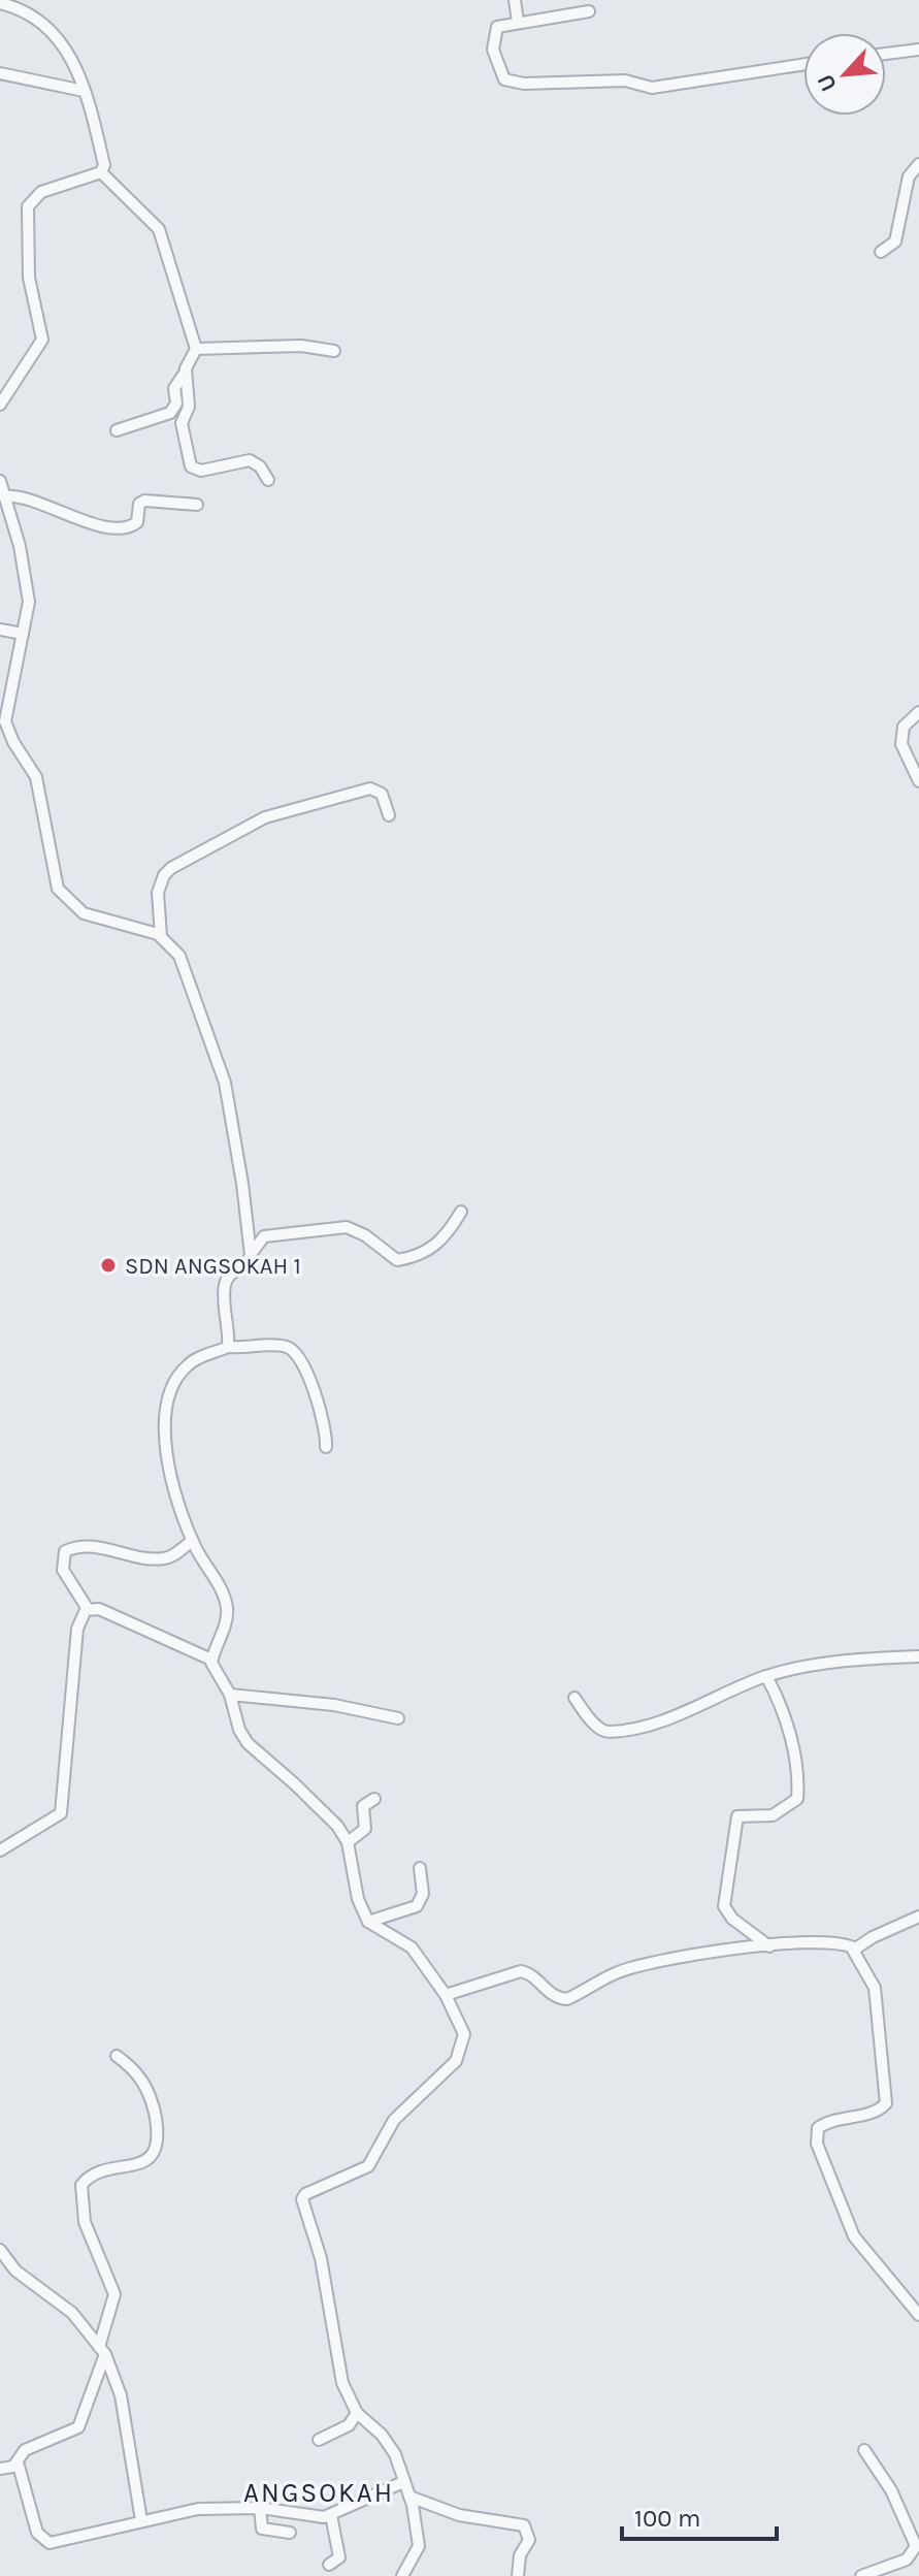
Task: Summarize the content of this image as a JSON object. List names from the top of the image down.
{
  "districts": ["ANGSOKAH"],
  "places": ["SDN ANGSOKAH 1"],
  "scale_bar": "100 m",
  "north": "bottom left"
}
